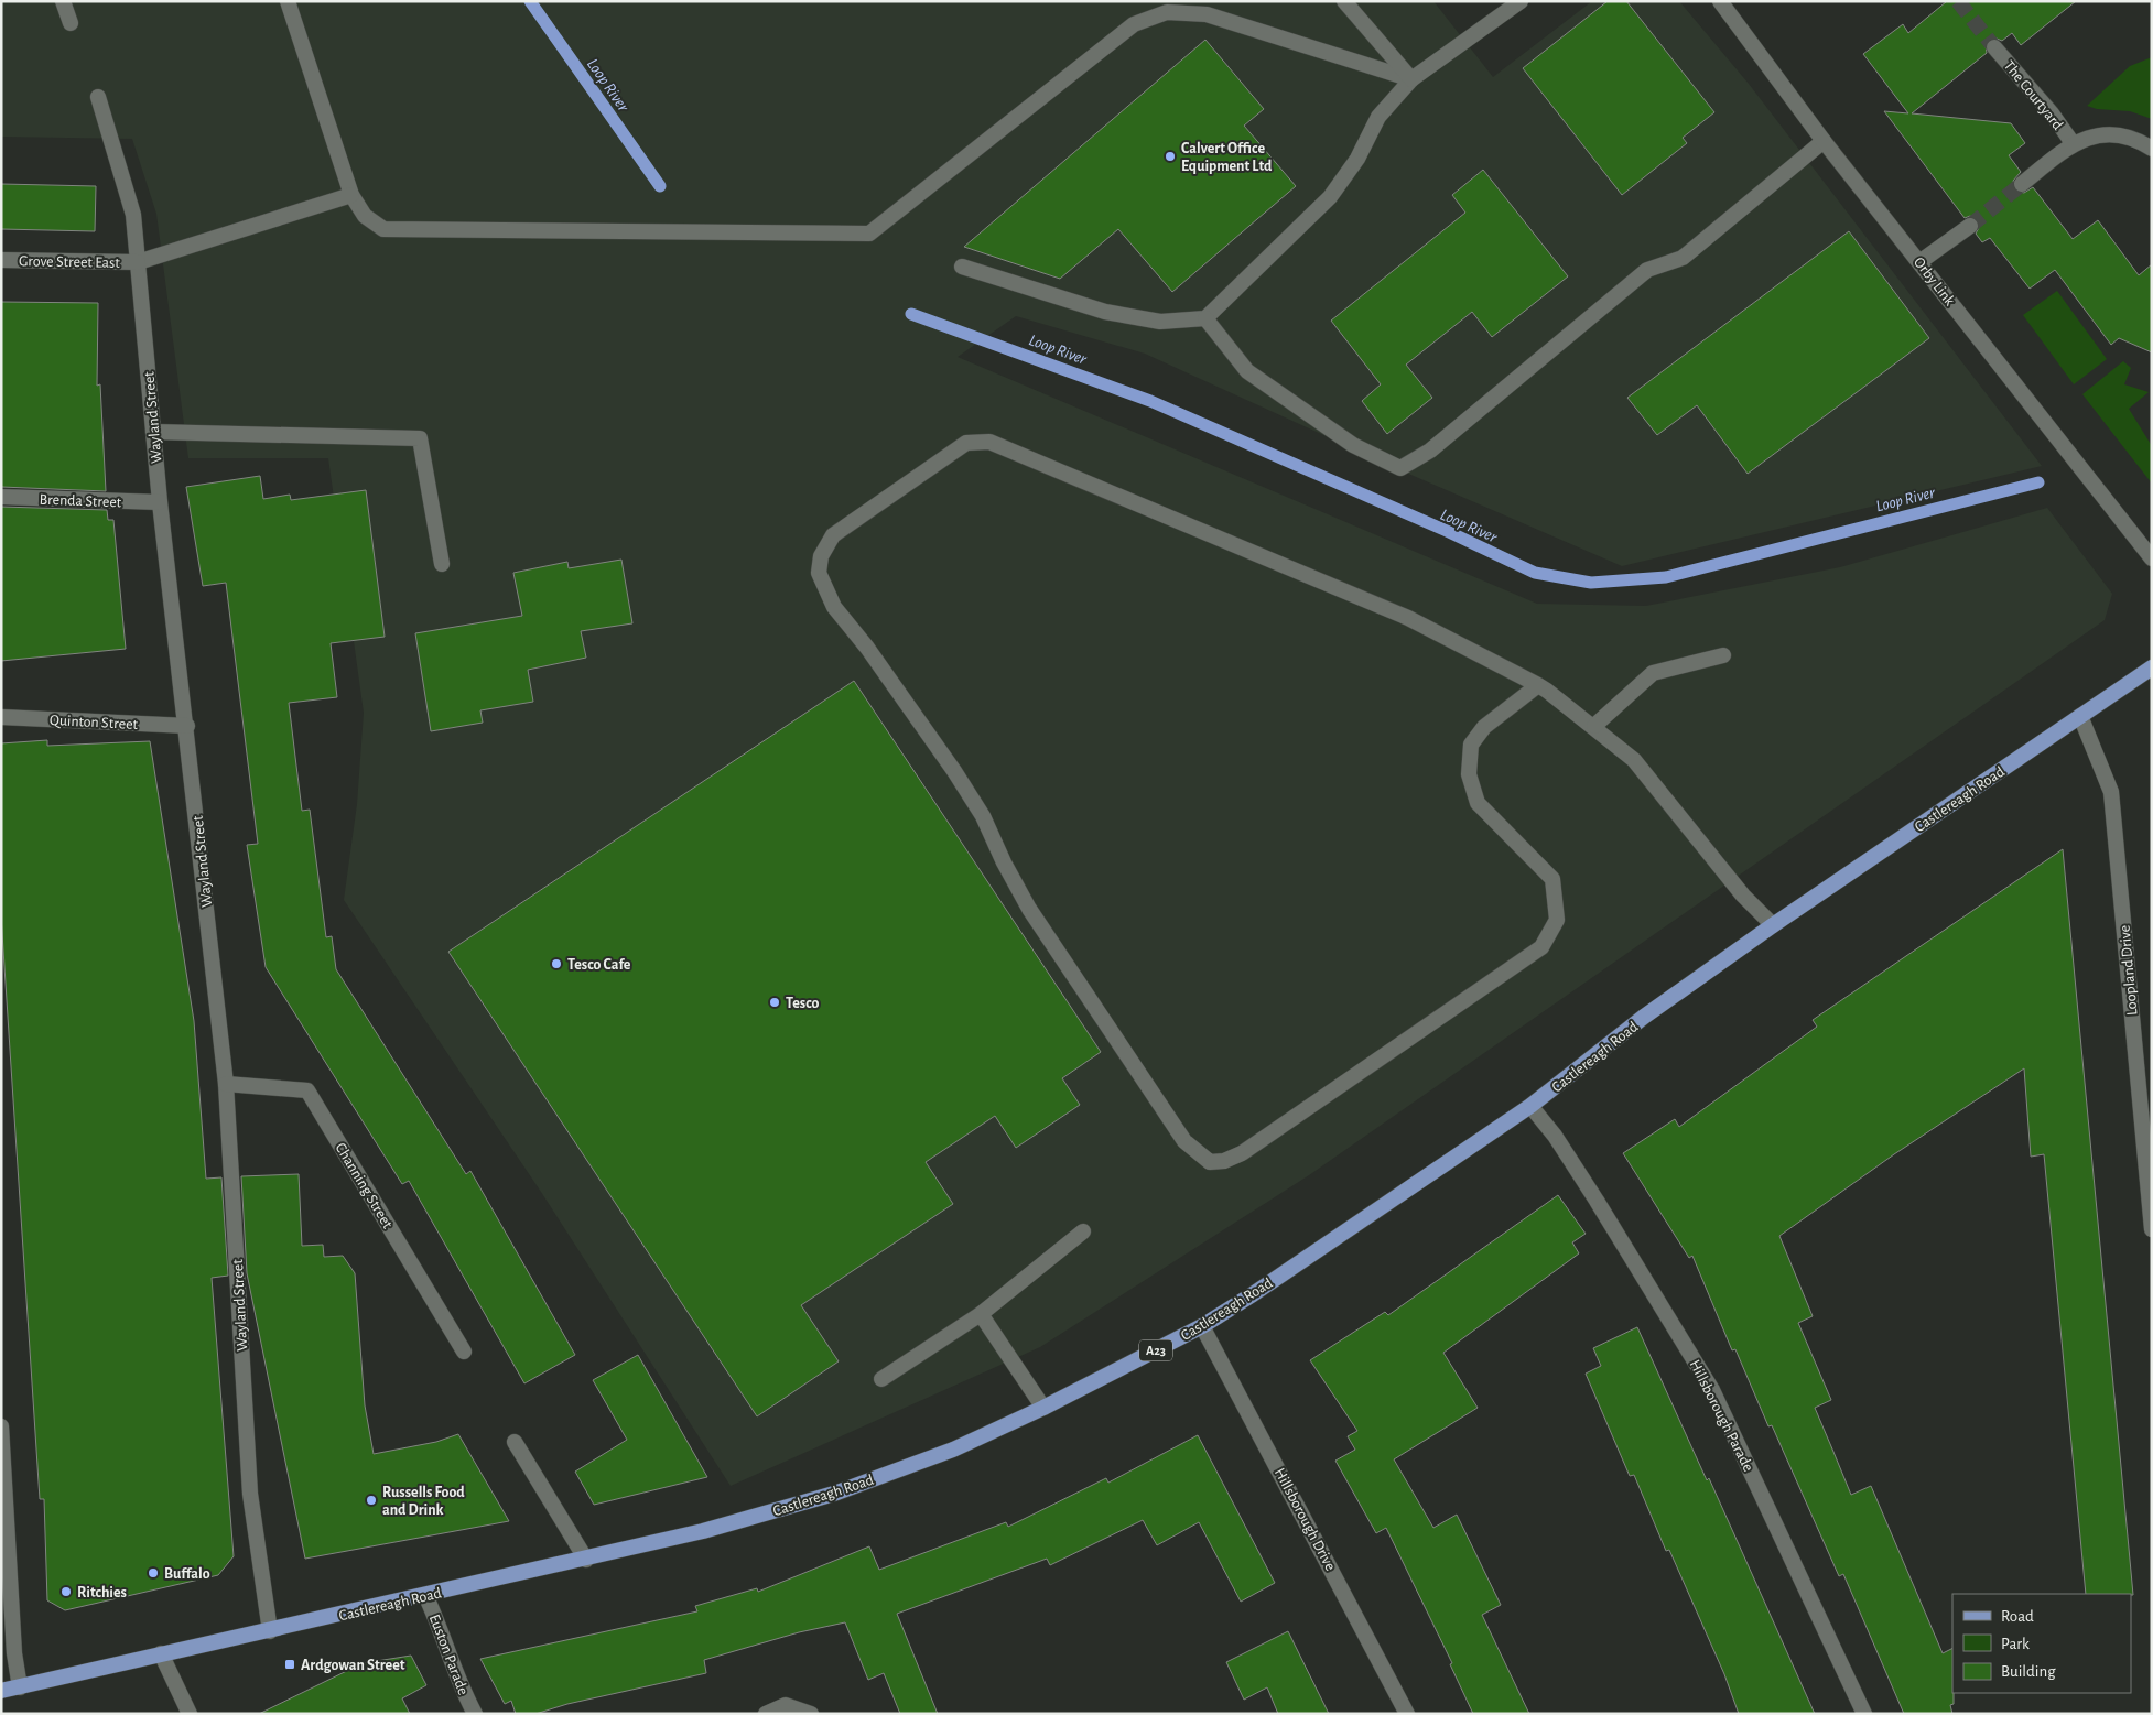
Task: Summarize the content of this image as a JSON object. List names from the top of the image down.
{
  "streets": {
    "main road": ["Castlereagh Road", "A23"],
    "street": [
      "The Courtyard",
      "Grove Street East",
      "Orby Link",
      "Wayland Street",
      "Brenda Street",
      "Quinton Street",
      "Loopland Drive",
      "Channing Street",
      "Hillsborough Parade",
      "Hillsborough Drive",
      "Euston Parade"
    ]
  },
  "crossings": [
    ["Grove Street East", "Wayland Street"],
    ["Wayland Street", "Brenda Street"],
    ["Wayland Street", "Quinton Street"],
    ["Wayland Street", "Castlereagh Road"],
    ["Wayland Street", "Channing Street"],
    ["Castlereagh Road", "Loopland Drive"],
    ["Castlereagh Road", "Hillsborough Parade"],
    ["Castlereagh Road", "Hillsborough Drive"],
    ["Castlereagh Road", "Euston Parade"]
  ],
  "water": ["Loop River"],
  "places": {
    "other": [
      "Calvert Office Equipment Ltd",
      "Tesco Cafe",
      "Tesco",
      "Russells Food and Drink",
      "Buffalo",
      "Ritchies"
    ],
    "transit": ["Ardgowan Street"]
  },
  "legend": ["Road", "Park", "Building"]
}
